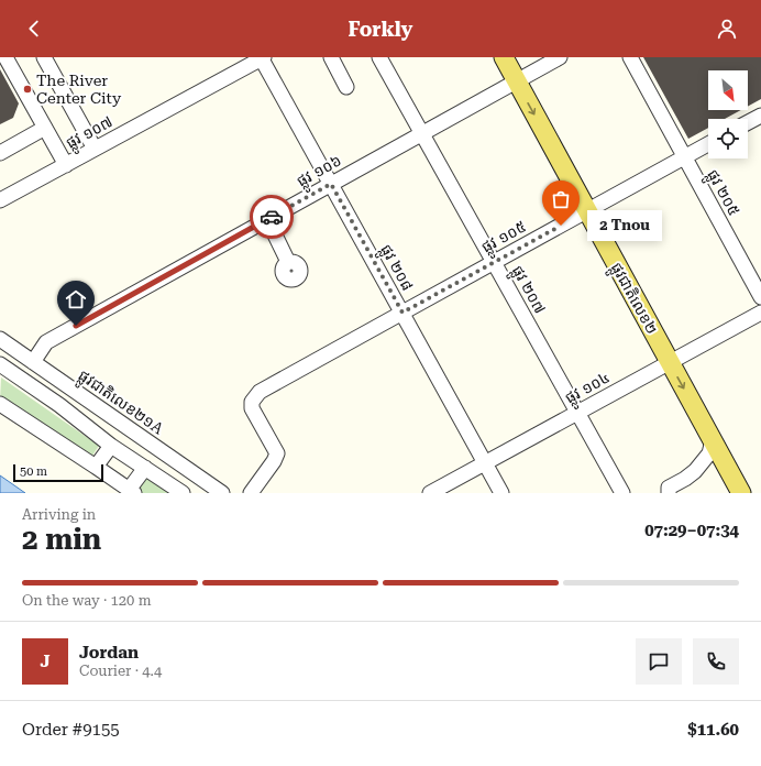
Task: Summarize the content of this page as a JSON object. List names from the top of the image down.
{
  "streets": {
    "main road": ["ផ្លូវជាតិលេខ២"],
    "street": [
      "ផ្លូវ ១០៧",
      "ផ្លូវ ១០៦",
      "ផ្លូវ ២០៥",
      "ផ្លូវ ១០៥",
      "ផ្លូវ ២០៨",
      "ផ្លូវ ២០៧",
      "ផ្លូវ ១០៤",
      "ផ្លូវជាតិលេខ២១A"
    ]
  },
  "crossings": [
    ["ផ្លូវ ១០៧", "ផ្លូវ ២០៨"],
    ["ផ្លូវ ១០៦", "ផ្លូវ ២០៨"],
    ["ផ្លូវ ១០៦", "ផ្លូវ ២០៧"],
    ["ផ្លូវ ១០៦", "ផ្លូវជាតិលេខ២"],
    ["ផ្លូវ ១០៦", "ផ្លូវជាតិលេខ២១A"],
    ["ផ្លូវ ២០៥", "ផ្លូវ ១០៥"],
    ["ផ្លូវ ១០៥", "ផ្លូវ ២០៨"],
    ["ផ្លូវ ១០៥", "ផ្លូវ ២០៧"],
    ["ផ្លូវ ១០៥", "ផ្លូវជាតិលេខ២"],
    ["ផ្លូវ ២០៨", "ផ្លូវ ១០៤"],
    ["ផ្លូវ ២០៧", "ផ្លូវ ១០៤"],
    ["ផ្លូវជាតិលេខ២", "ផ្លូវ ១០៤"]
  ],
  "one_way": ["ផ្លូវជាតិលេខ២"],
  "places": ["The River Center City", "2 Tnou"],
  "scale_bar": "50 m",
  "north": "bottom right",
  "page": {
    "header": "Forkly",
    "bubble": "2 Tnou",
    "scale": "50 m",
    "heading": ["2 min", "Arriving in", "07:29–07:34"],
    "panel": [
      "Jordan",
      "Courier · 4.4",
      "Order #9155",
      "$11.60"
    ],
    "bar": "On the way · 120 m",
    "round": "J"
  }
}
